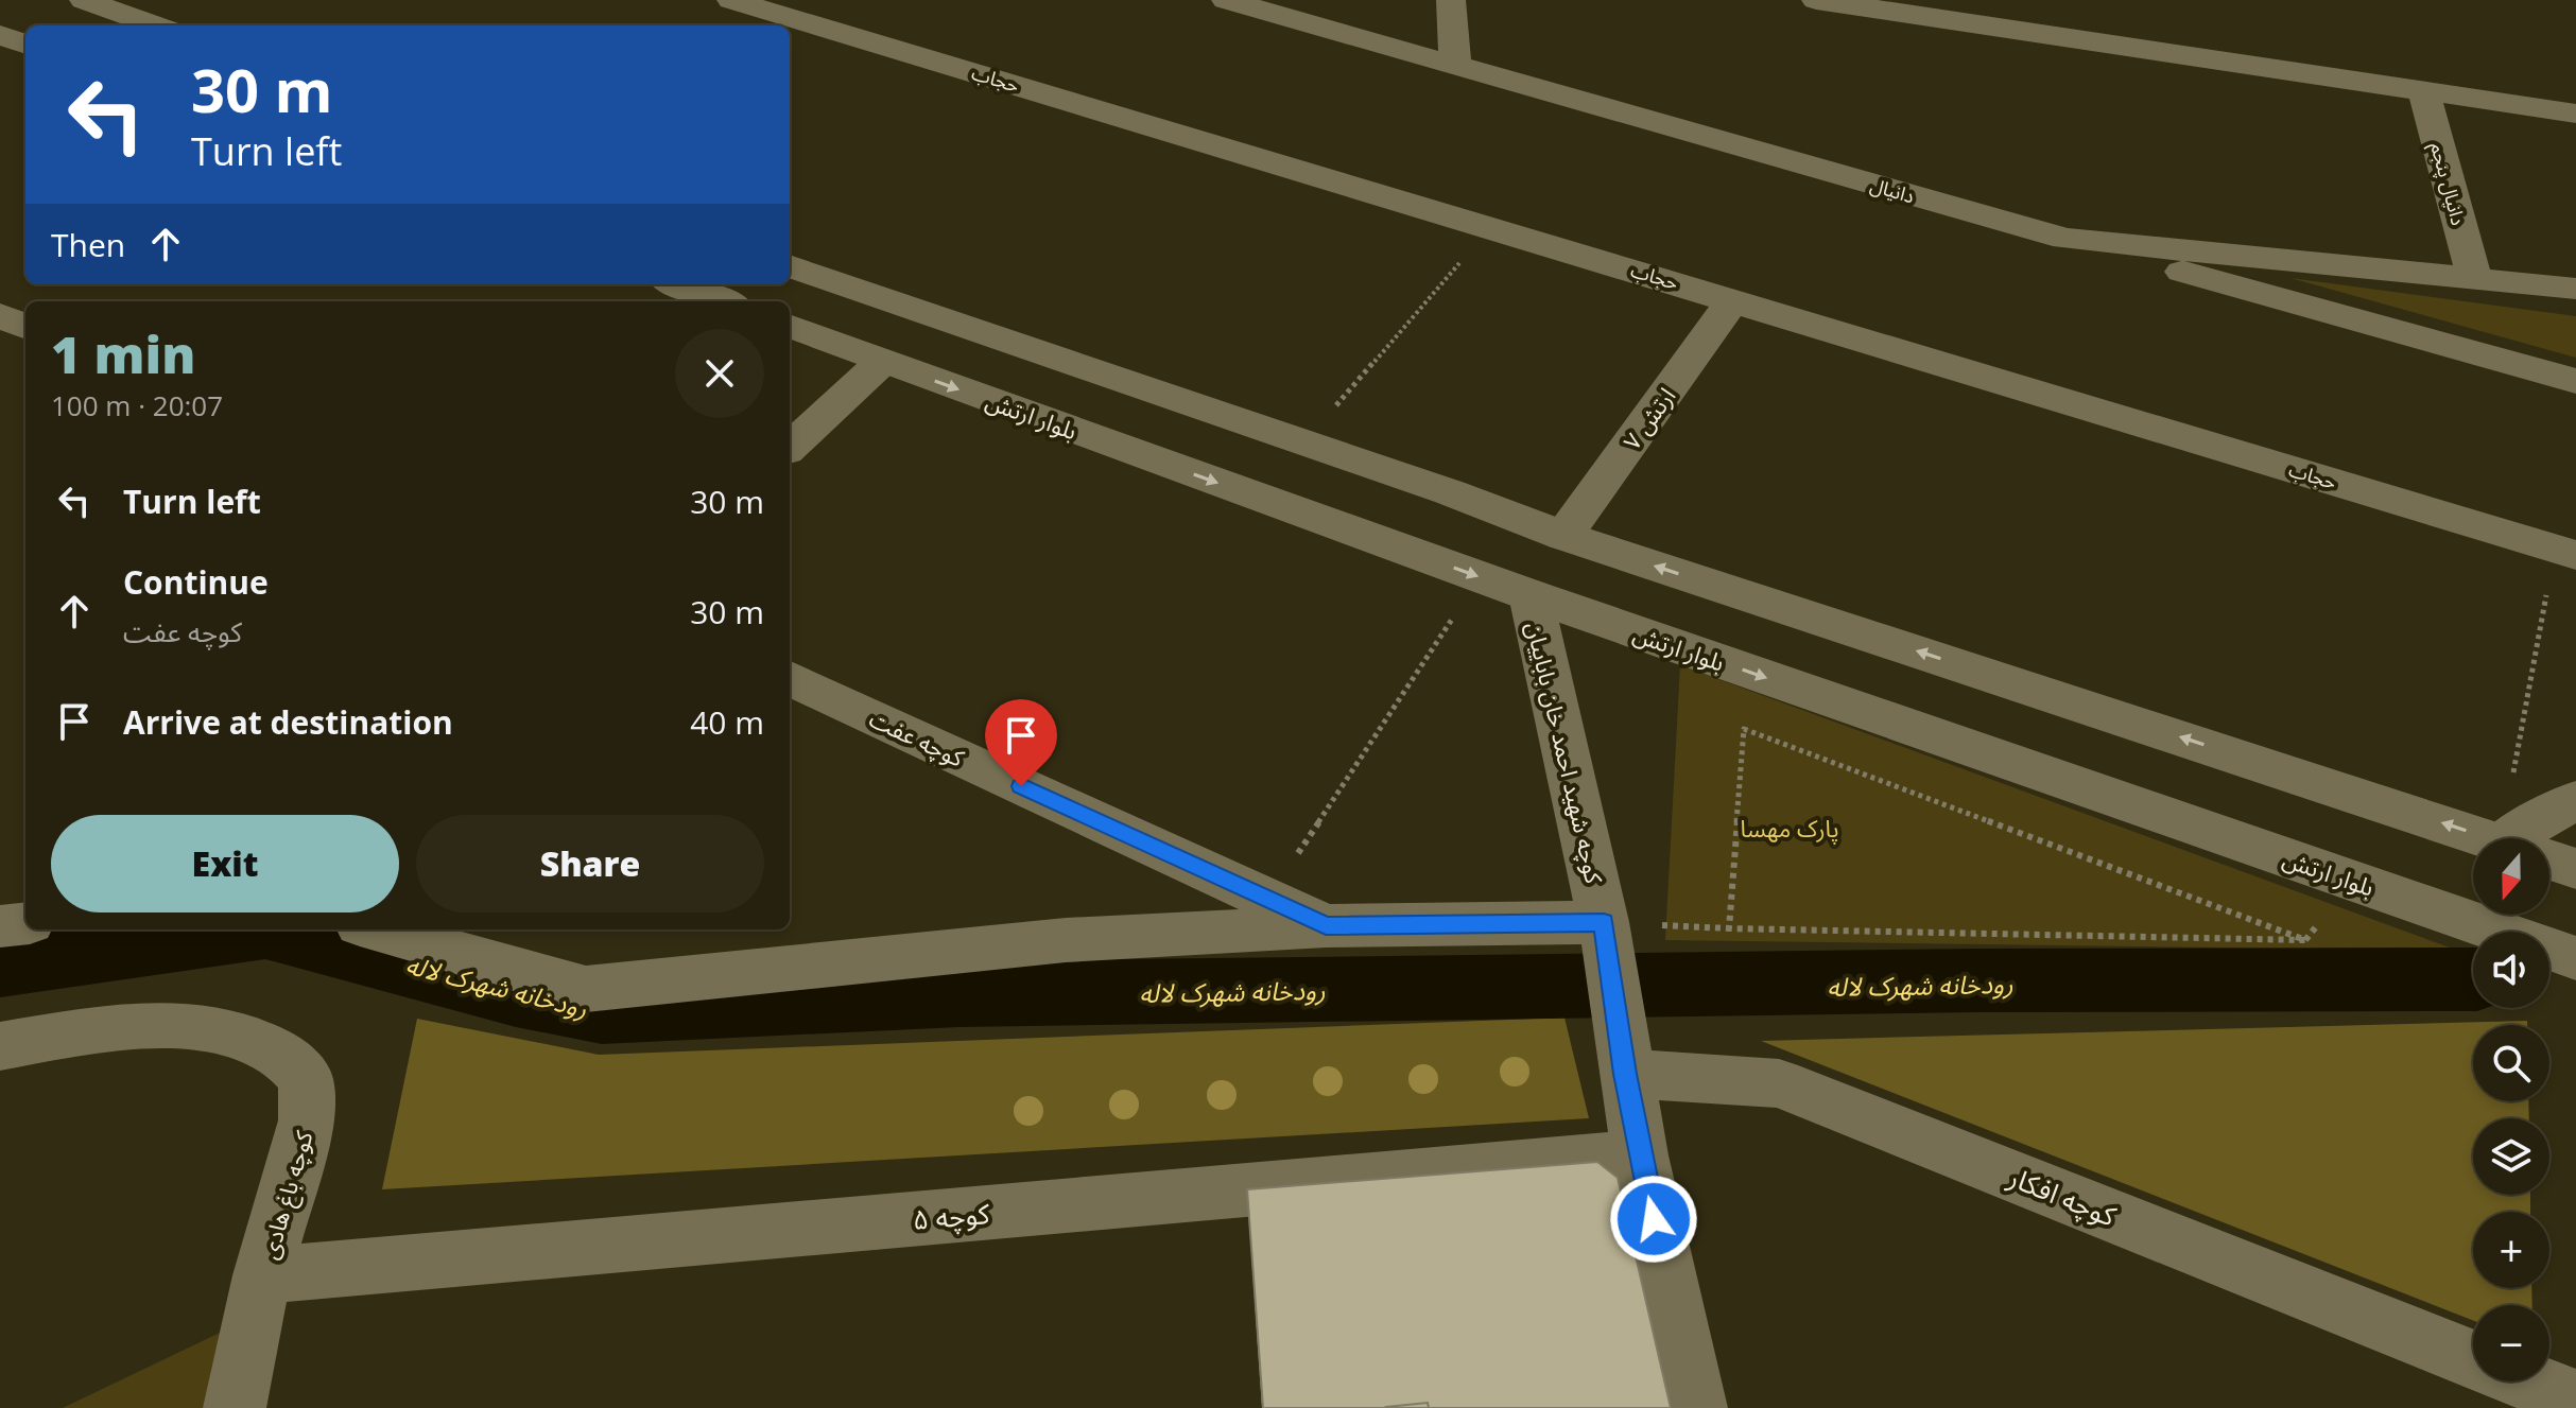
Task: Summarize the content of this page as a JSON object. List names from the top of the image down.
{
  "streets": {
    "street": [
      "حجاب",
      "دانیال پنجم",
      "دانیال",
      "بلوار ارتش",
      "ارتش ۷",
      "کوچه عفت",
      "کوچه شهید احمد خان باباییان",
      "کوچه باغ هادی",
      "کوچه افکار",
      "کوچه ۵"
    ]
  },
  "crossings": [
    ["حجاب", "ارتش ۷"],
    ["دانیال پنجم", "دانیال"],
    ["بلوار ارتش", "ارتش ۷"],
    ["بلوار ارتش", "کوچه شهید احمد خان باباییان"],
    ["ارتش ۷", "کوچه شهید احمد خان باباییان"],
    ["کوچه شهید احمد خان باباییان", "کوچه افکار"],
    ["کوچه شهید احمد خان باباییان", "کوچه ۵"],
    ["کوچه باغ هادی", "کوچه ۵"]
  ],
  "water": ["رودخانه شهرک لاله"],
  "parks": ["پارک مهسا"],
  "north": "bottom",
  "page": {
    "turn": ["30 m", "Turn left"],
    "then": "Then",
    "heading": ["1 min", "100 m · 20:07"],
    "list": [
      {
        "name": "Turn left",
        "value": "30 m"
      },
      {
        "name": "Continue",
        "note": "کوچه عفت",
        "value": "30 m"
      },
      {
        "name": "Arrive at destination",
        "value": "40 m"
      }
    ],
    "buttons": ["Exit", "Share"],
    "map_buttons": ["+", "−"]
  }
}
